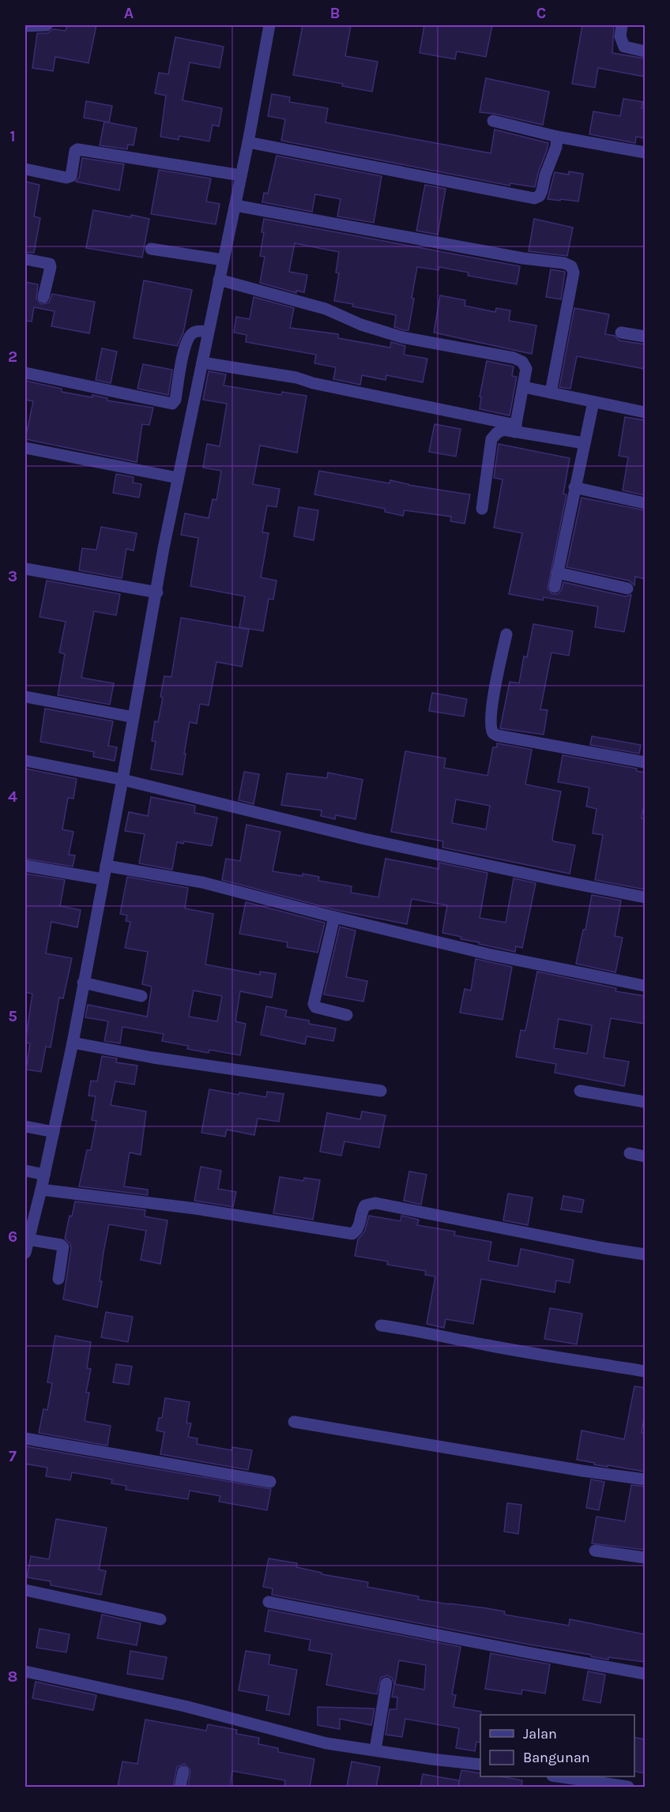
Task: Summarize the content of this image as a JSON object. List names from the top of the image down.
{
  "legend": ["Jalan", "Bangunan"],
  "grid": {
    "columns": ["A", "B", "C"],
    "rows": [
      "1",
      "2",
      "3",
      "4",
      "5",
      "6",
      "7",
      "8"
    ]
  }
}
